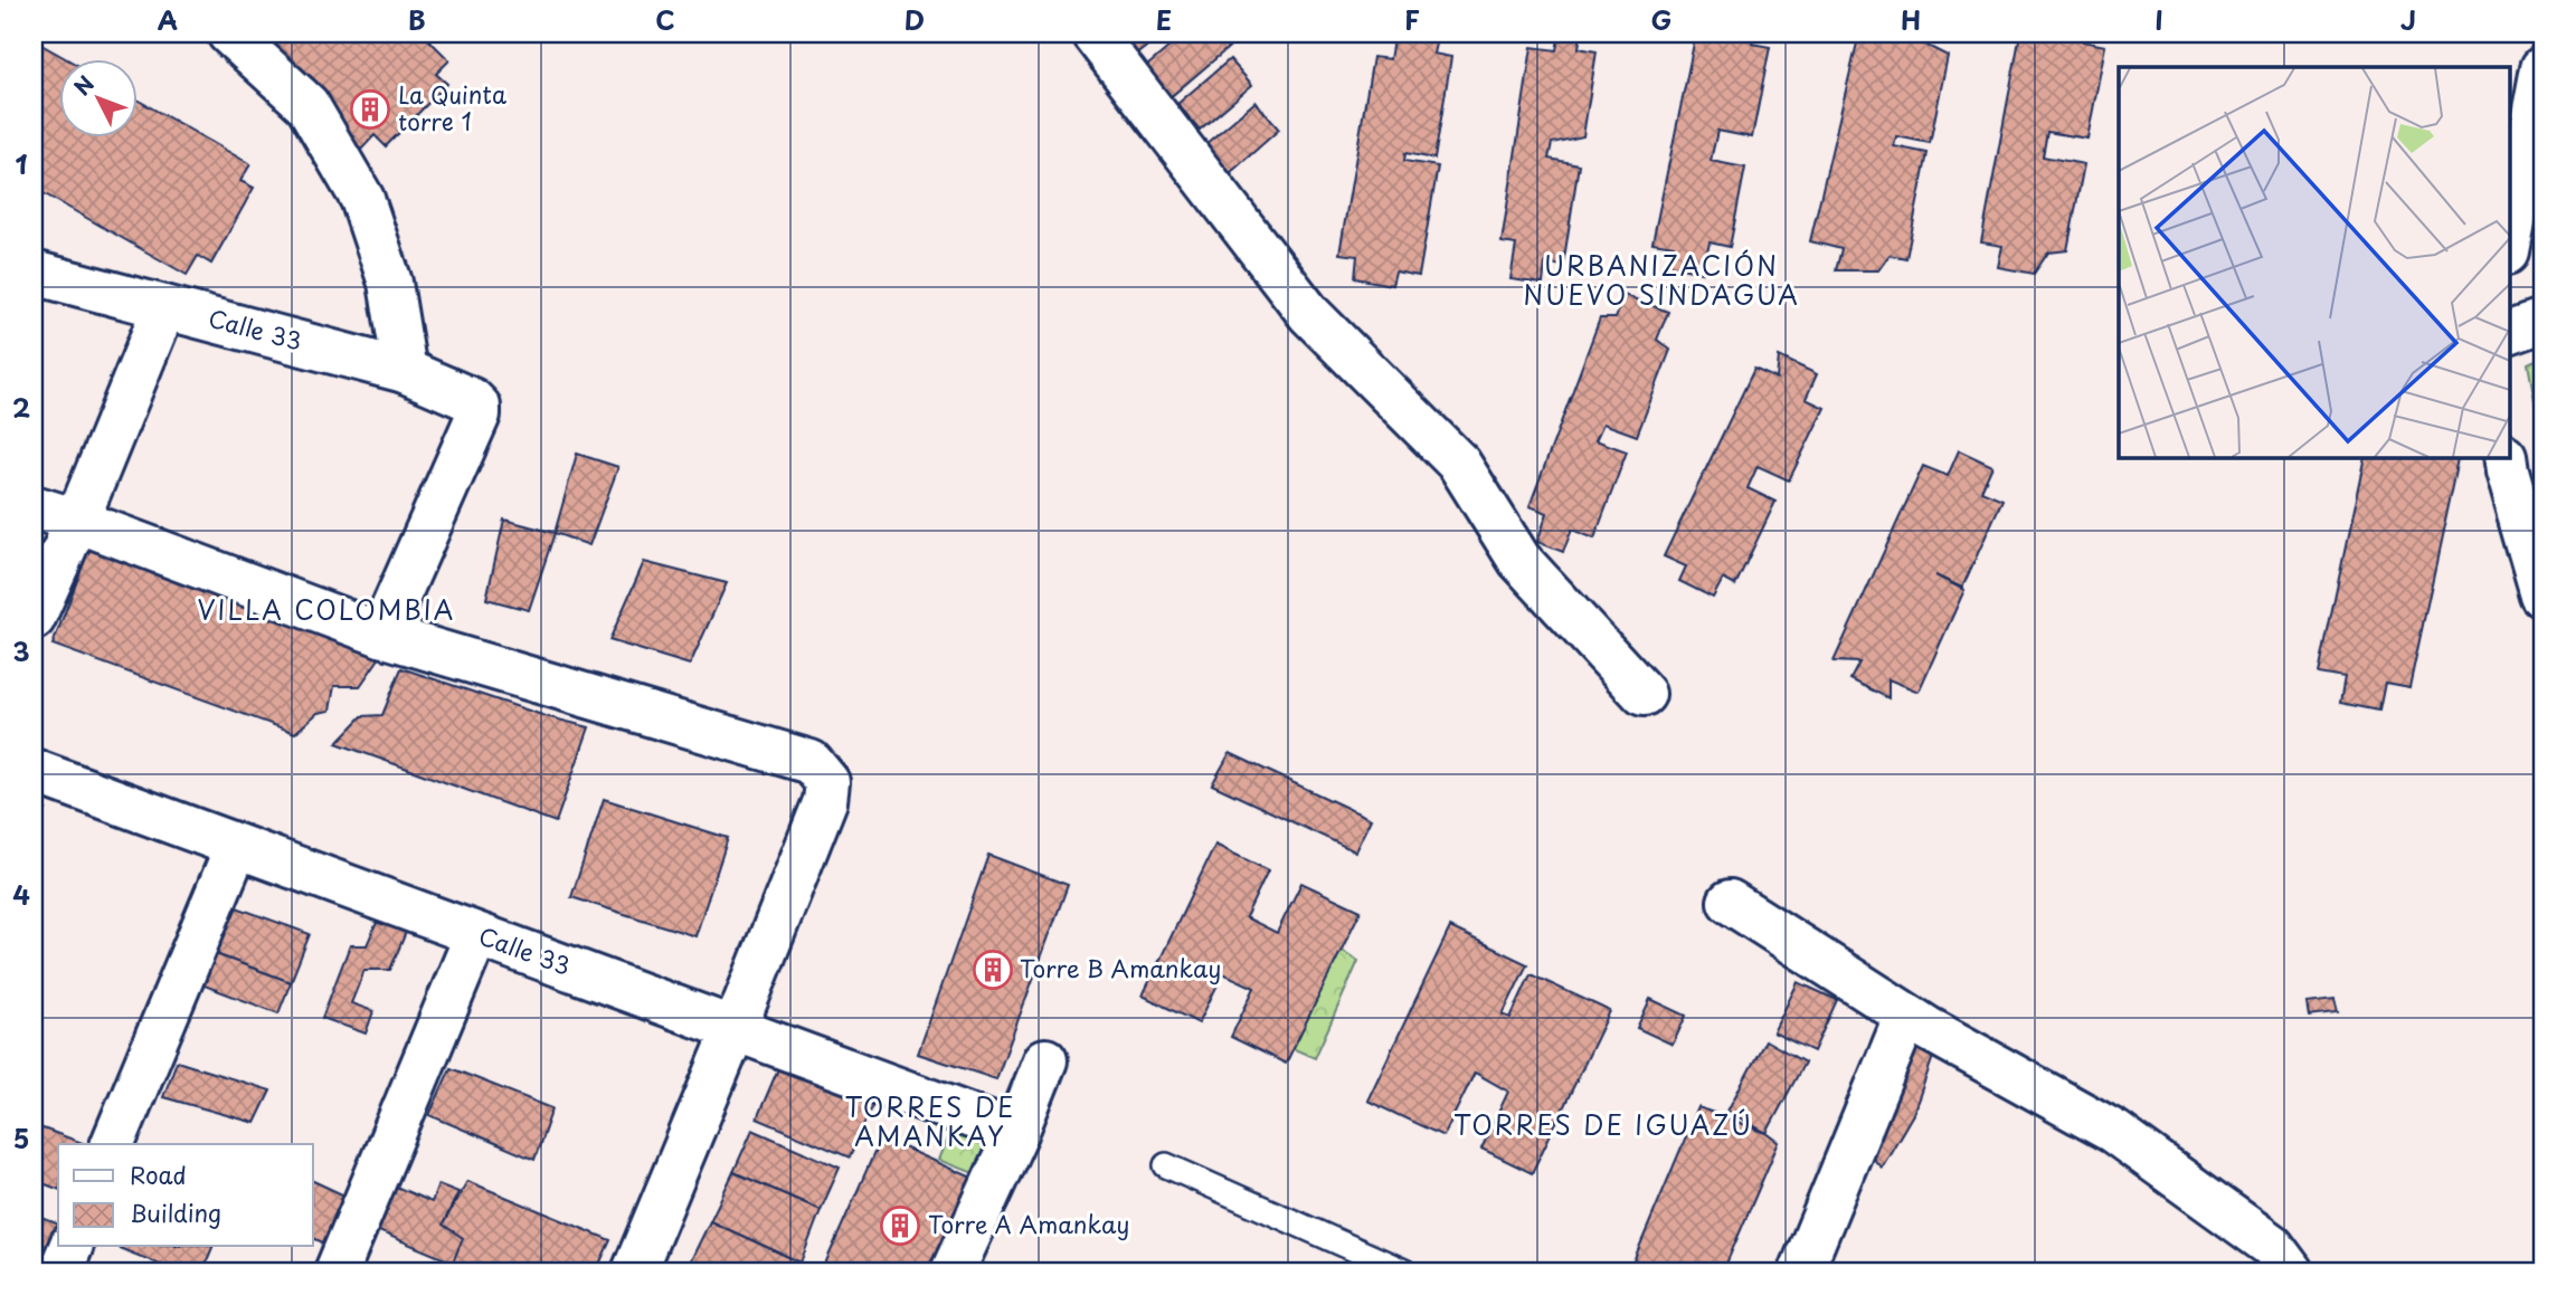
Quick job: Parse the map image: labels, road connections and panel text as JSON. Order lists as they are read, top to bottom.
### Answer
{
  "streets": {
    "street": ["Calle 33"]
  },
  "districts": [
    "URBANIZACIÓN NUEVO SINDAGUA",
    "VILLA COLOMBIA",
    "TORRES DE AMANKAY",
    "TORRES DE IGUAZÚ"
  ],
  "places": {
    "building": ["La Quinta torre 1", "Torre B Amankay", "Torre A Amankay"]
  },
  "legend": ["Road", "Building"],
  "north": "top left",
  "grid": {
    "columns": [
      "A",
      "B",
      "C",
      "D",
      "E",
      "F",
      "G",
      "H",
      "I",
      "J"
    ],
    "rows": [
      "1",
      "2",
      "3",
      "4",
      "5"
    ]
  }
}
